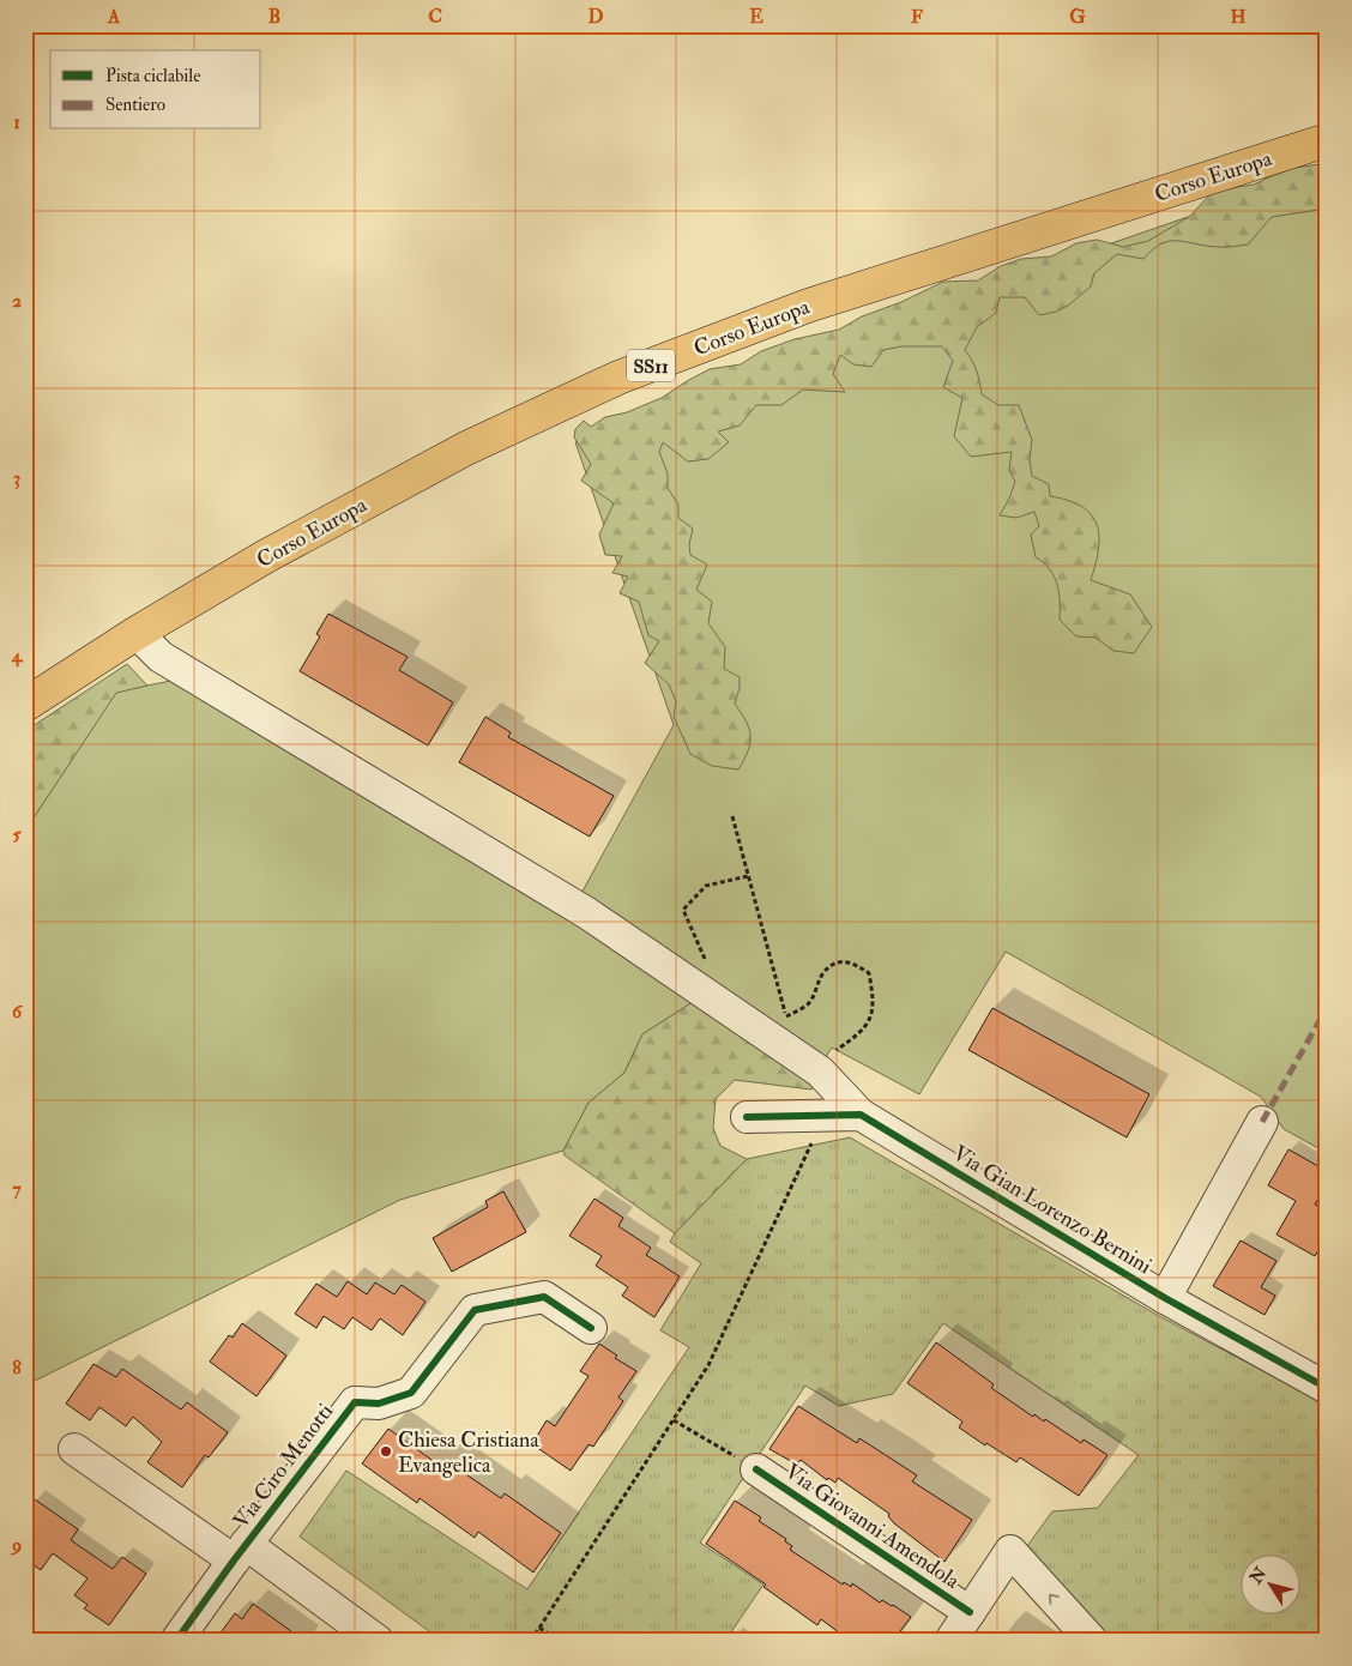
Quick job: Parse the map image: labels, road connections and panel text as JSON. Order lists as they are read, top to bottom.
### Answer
{
  "streets": {
    "main road": ["Corso Europa", "SS11"],
    "street": ["Via Gian Lorenzo Bernini", "Via Ciro Menotti", "Via Giovanni Amendola"]
  },
  "crossings": [
    ["Corso Europa", "Via Gian Lorenzo Bernini"]
  ],
  "places": ["Chiesa Cristiana Evangelica"],
  "legend": ["Pista ciclabile", "Sentiero"],
  "north": "top left",
  "grid": {
    "columns": [
      "A",
      "B",
      "C",
      "D",
      "E",
      "F",
      "G",
      "H"
    ],
    "rows": [
      "1",
      "2",
      "3",
      "4",
      "5",
      "6",
      "7",
      "8",
      "9"
    ]
  }
}
